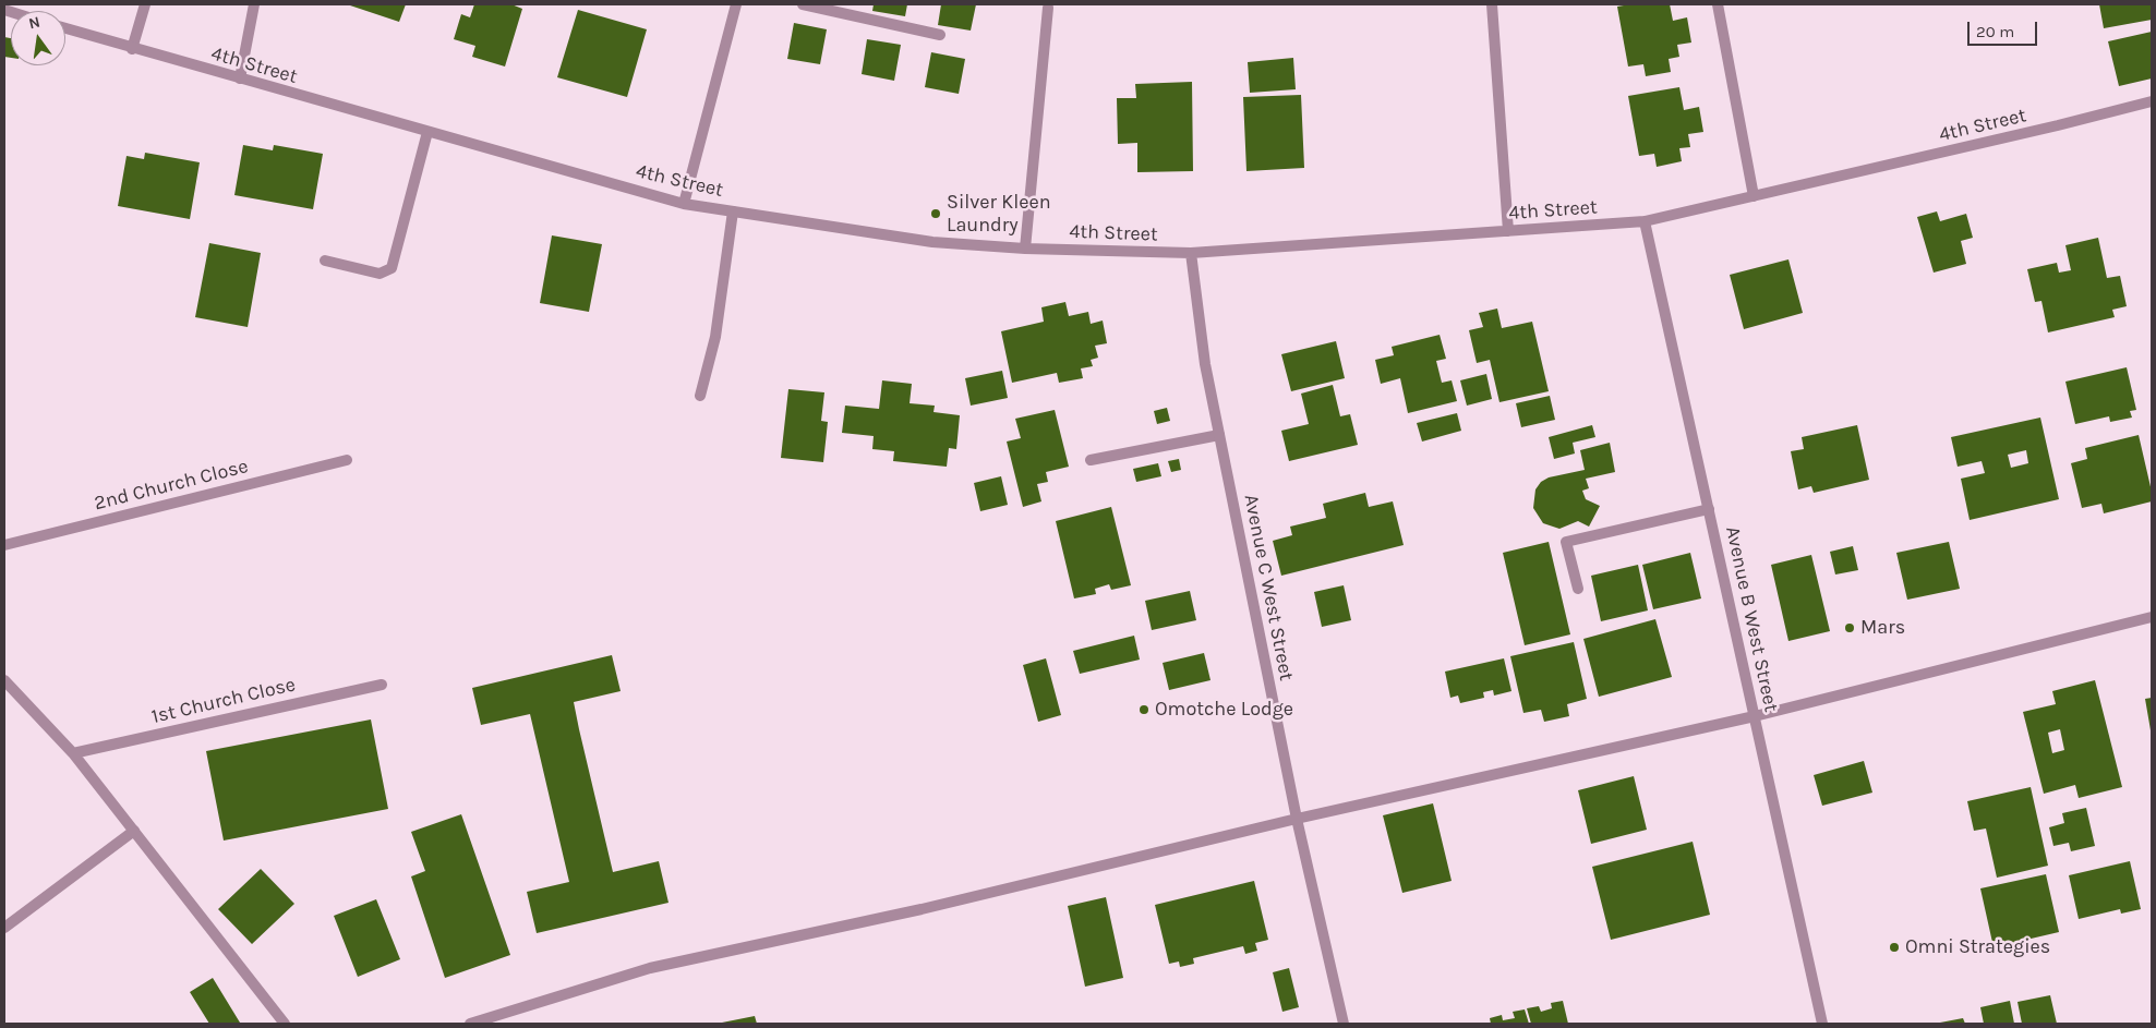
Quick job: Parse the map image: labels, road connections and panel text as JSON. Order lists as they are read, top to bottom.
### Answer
{
  "streets": {
    "street": [
      "4th Street",
      "2nd Church Close",
      "Avenue C West Street",
      "Avenue B West Street",
      "1st Church Close"
    ]
  },
  "crossings": [
    ["4th Street", "Avenue C West Street"],
    ["4th Street", "Avenue B West Street"]
  ],
  "places": [
    "Silver Kleen Laundry",
    "Mars",
    "Omotche Lodge",
    "Omni Strategies"
  ],
  "scale_bar": "20 m",
  "north": "top"
}
